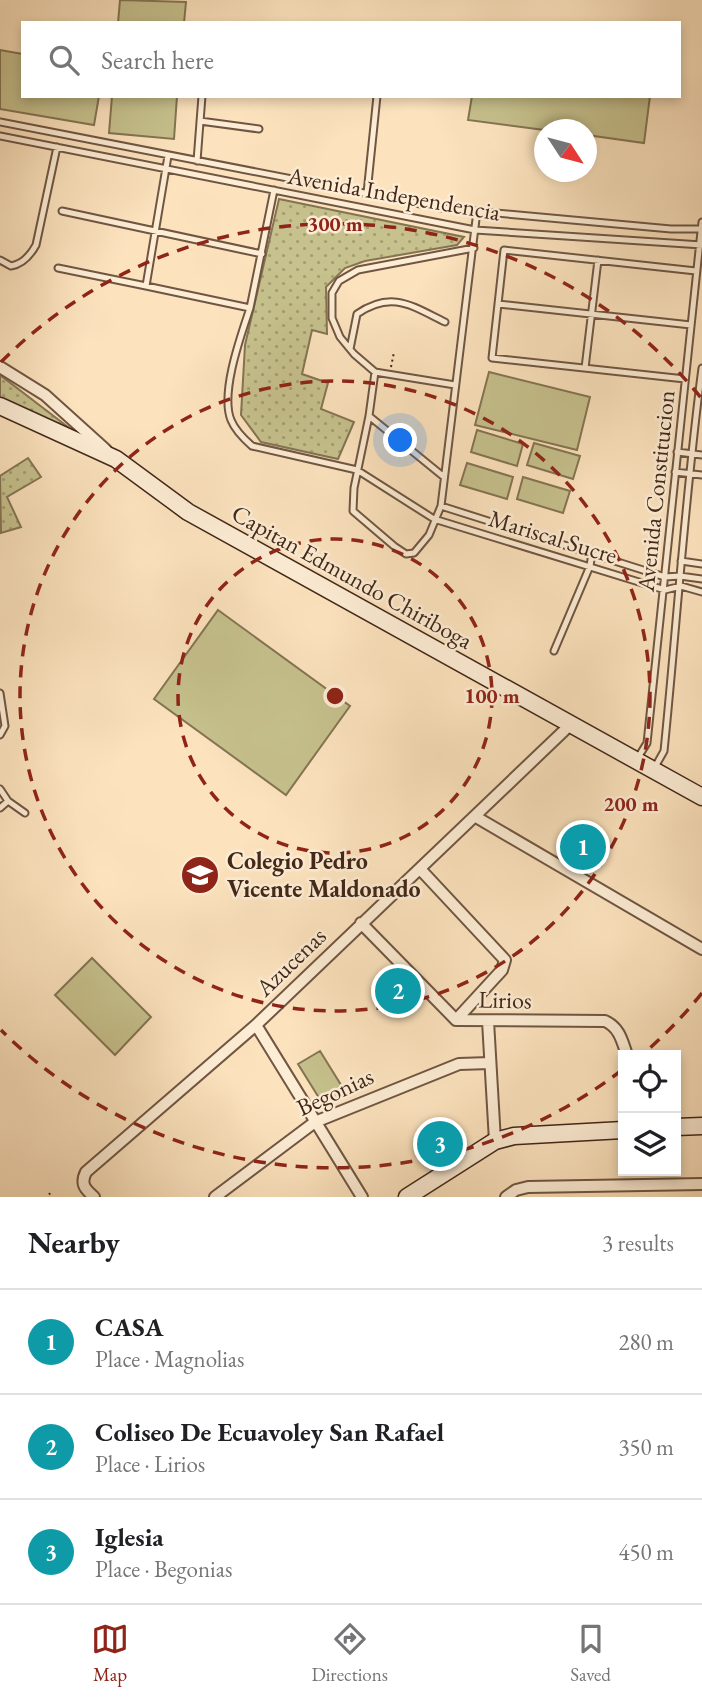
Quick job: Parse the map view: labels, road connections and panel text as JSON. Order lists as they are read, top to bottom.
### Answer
{
  "streets": {
    "street": [
      "Capitan Edmundo Chiriboga",
      "Azucenas",
      "Lirios",
      "Begonias"
    ],
    "lane": ["Avenida Independencia", "Avenida Constitucion", "Mariscal Sucre"]
  },
  "crossings": [
    ["Avenida Independencia", "Avenida Constitucion"],
    ["Avenida Constitucion", "Mariscal Sucre"],
    ["Avenida Constitucion", "Capitan Edmundo Chiriboga"],
    ["Capitan Edmundo Chiriboga", "Azucenas"],
    ["Azucenas", "Lirios"]
  ],
  "places": {
    "school or university": ["Colegio Pedro Vicente Maldonado"]
  },
  "north": "bottom right",
  "page": {
    "search": "Search here",
    "pins": ["1", "2", "3"],
    "heading": ["Nearby", "3 results"],
    "list": [
      {
        "mark": "1",
        "name": "CASA",
        "note": "Place · Magnolias",
        "value": "280 m"
      },
      {
        "mark": "2",
        "name": "Coliseo De Ecuavoley San Rafael",
        "note": "Place · Lirios",
        "value": "350 m"
      },
      {
        "mark": "3",
        "name": "Iglesia",
        "note": "Place · Begonias",
        "value": "450 m"
      }
    ],
    "nav": ["Map", "Directions", "Saved"]
  },
  "rings": ["300 m", "100 m", "200 m"]
}
